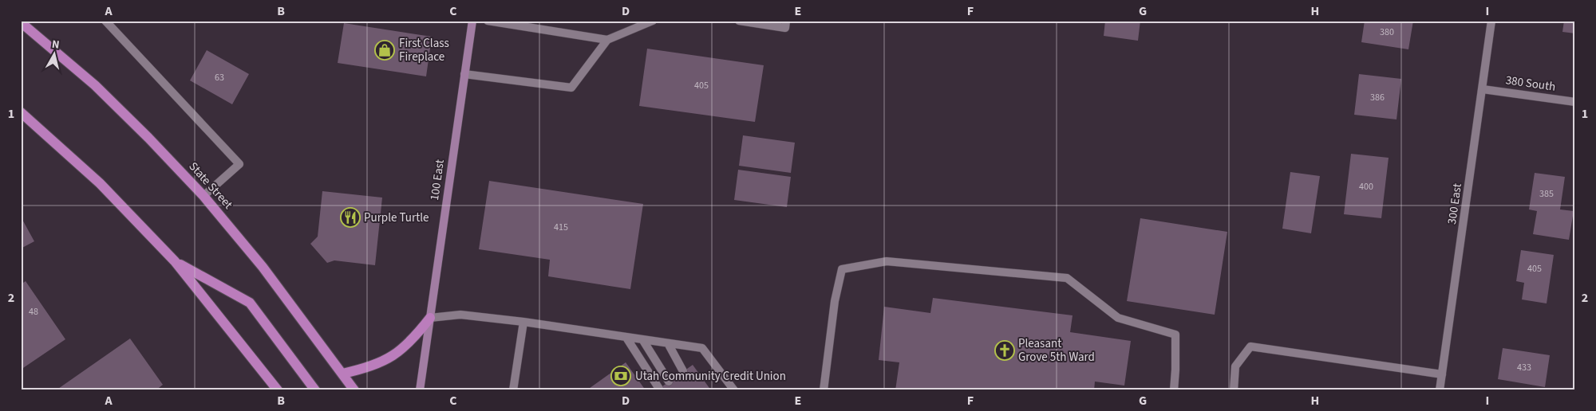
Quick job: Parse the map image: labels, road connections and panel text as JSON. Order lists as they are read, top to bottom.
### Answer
{
  "streets": {
    "main road": ["100 East", "State Street"],
    "street": ["380 South", "300 East"]
  },
  "crossings": [
    ["380 South", "300 East"]
  ],
  "places": {
    "shop": ["First Class Fireplace"],
    "restaurant": ["Purple Turtle"],
    "church": ["Pleasant Grove 5th Ward"],
    "bank": ["Utah Community Credit Union"]
  },
  "house_numbers": [
    "380",
    "63",
    "405",
    "386",
    "400",
    "385",
    "415",
    "405",
    "48",
    "433"
  ],
  "north": "top",
  "grid": {
    "columns": [
      "A",
      "B",
      "C",
      "D",
      "E",
      "F",
      "G",
      "H",
      "I"
    ],
    "rows": ["1", "2"]
  }
}
